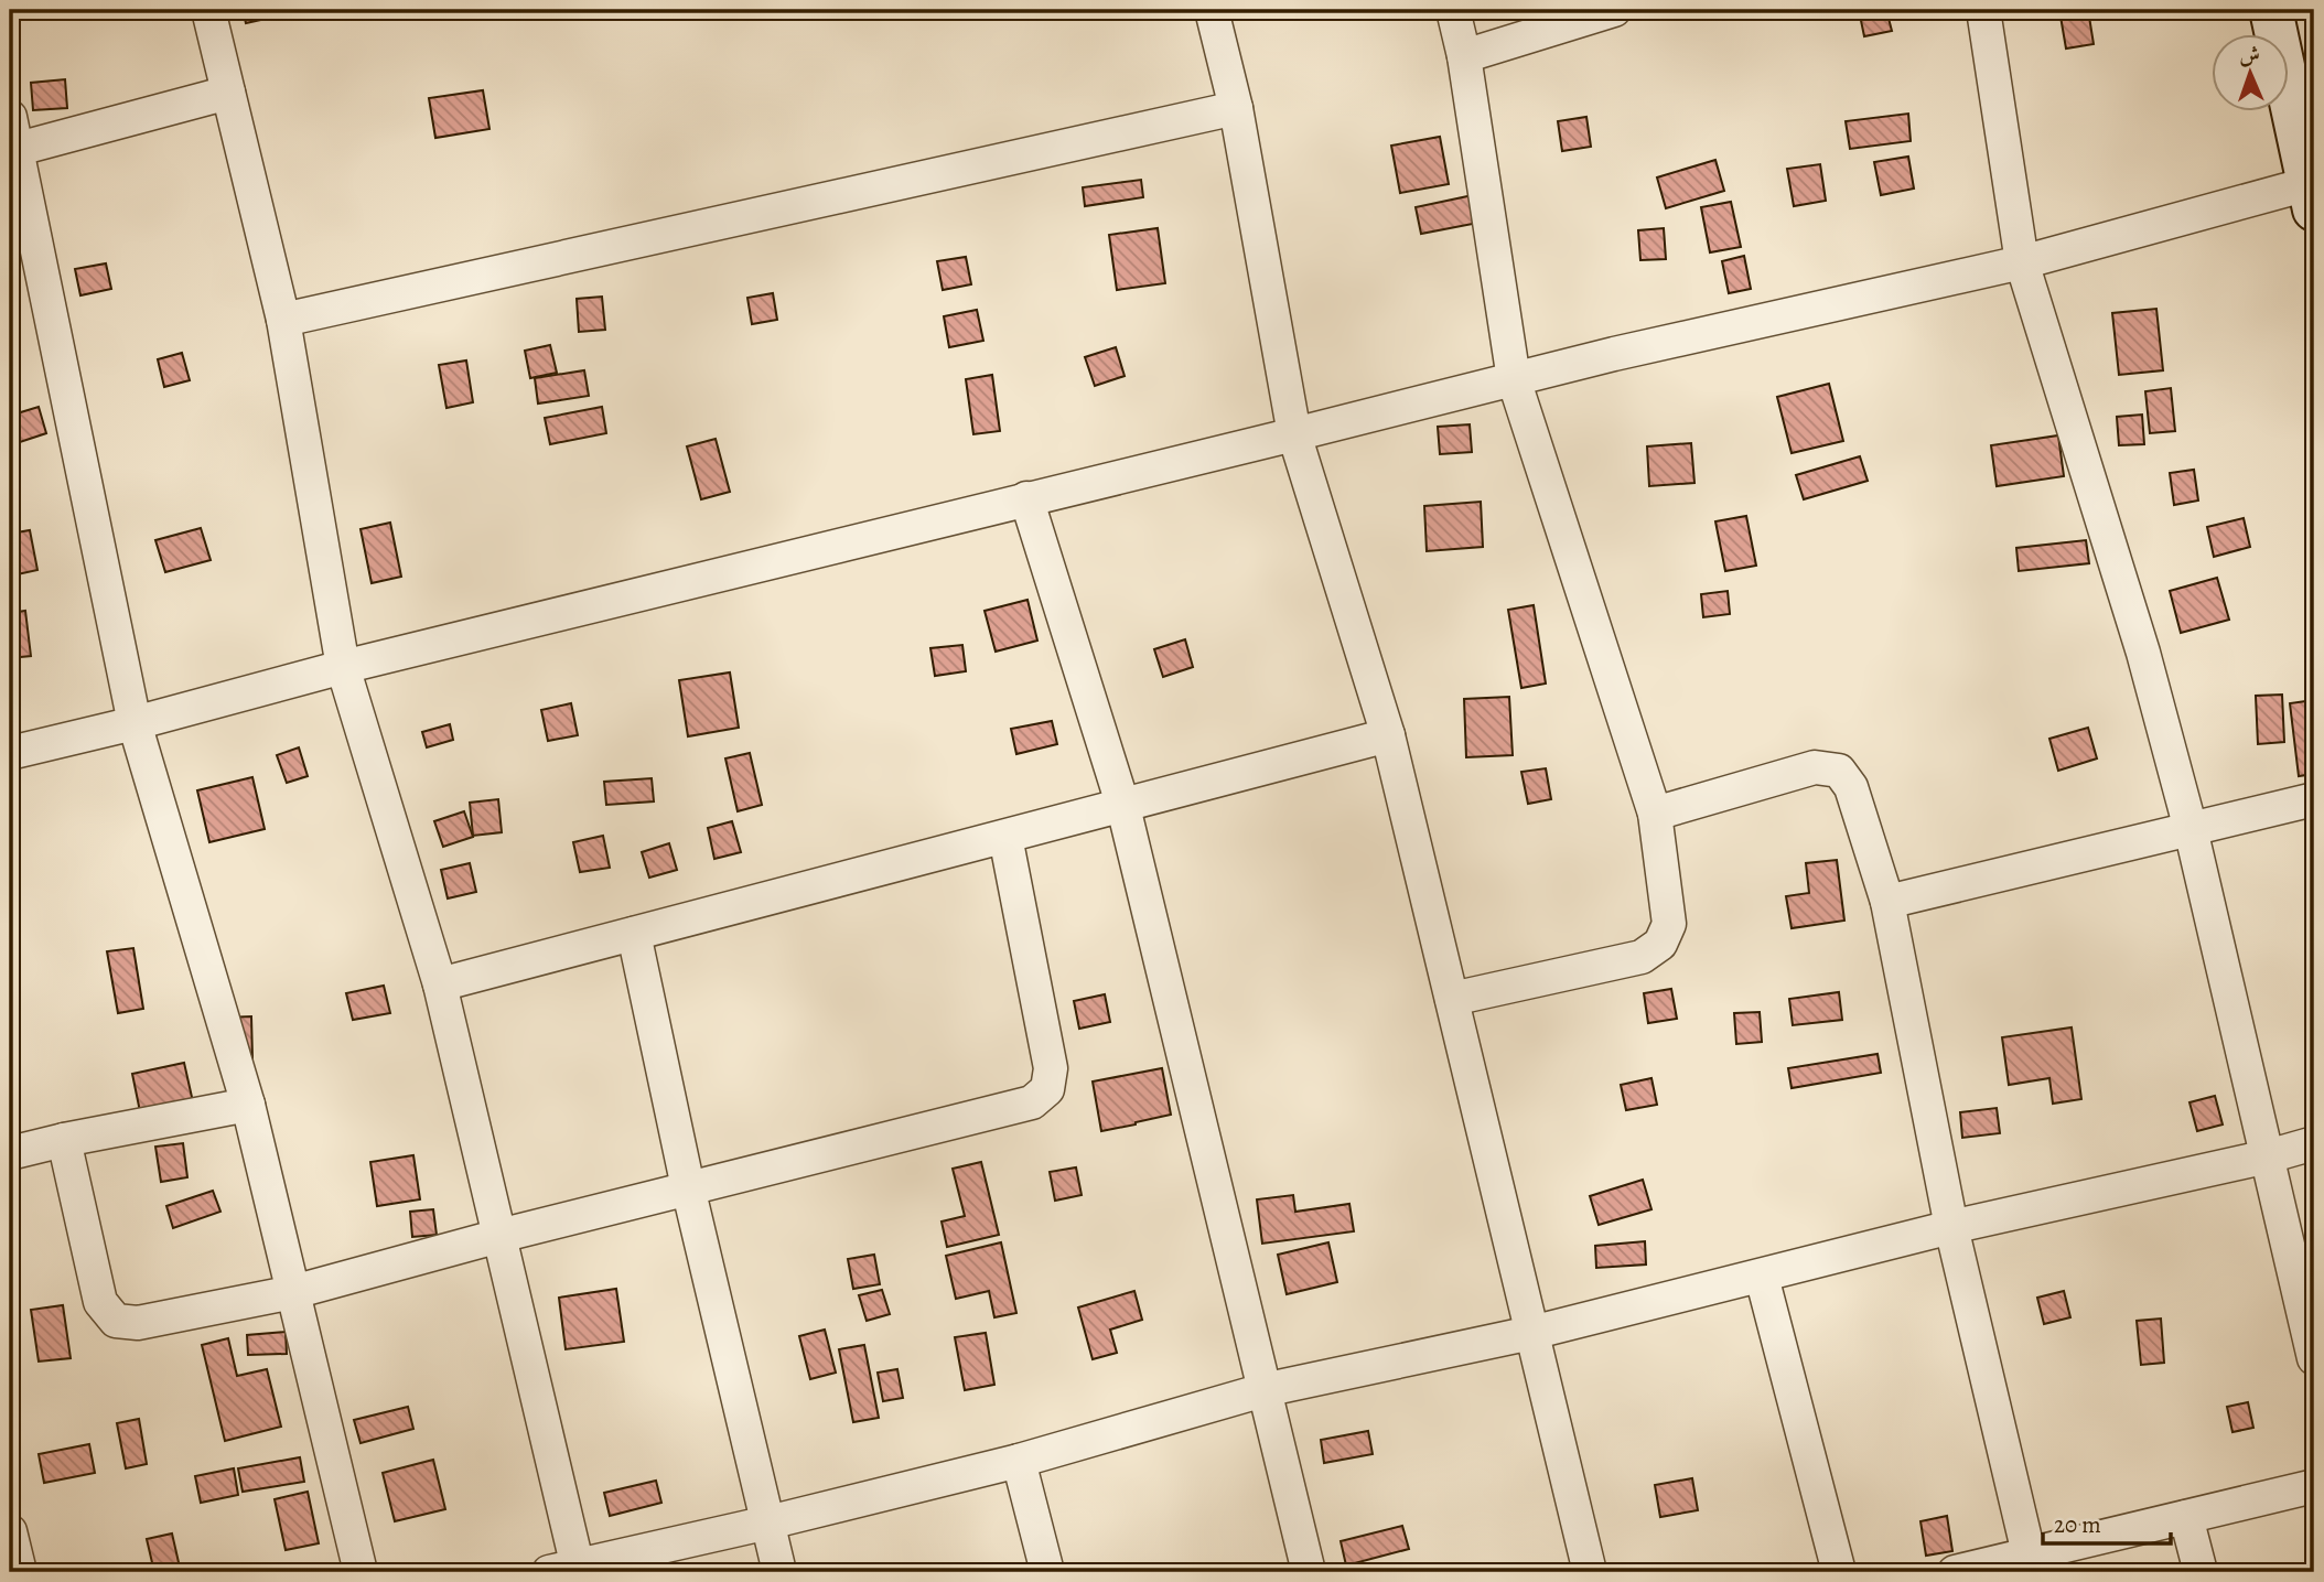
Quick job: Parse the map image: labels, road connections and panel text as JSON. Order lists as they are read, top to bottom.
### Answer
{
  "scale_bar": "20 m",
  "north": "top"
}
